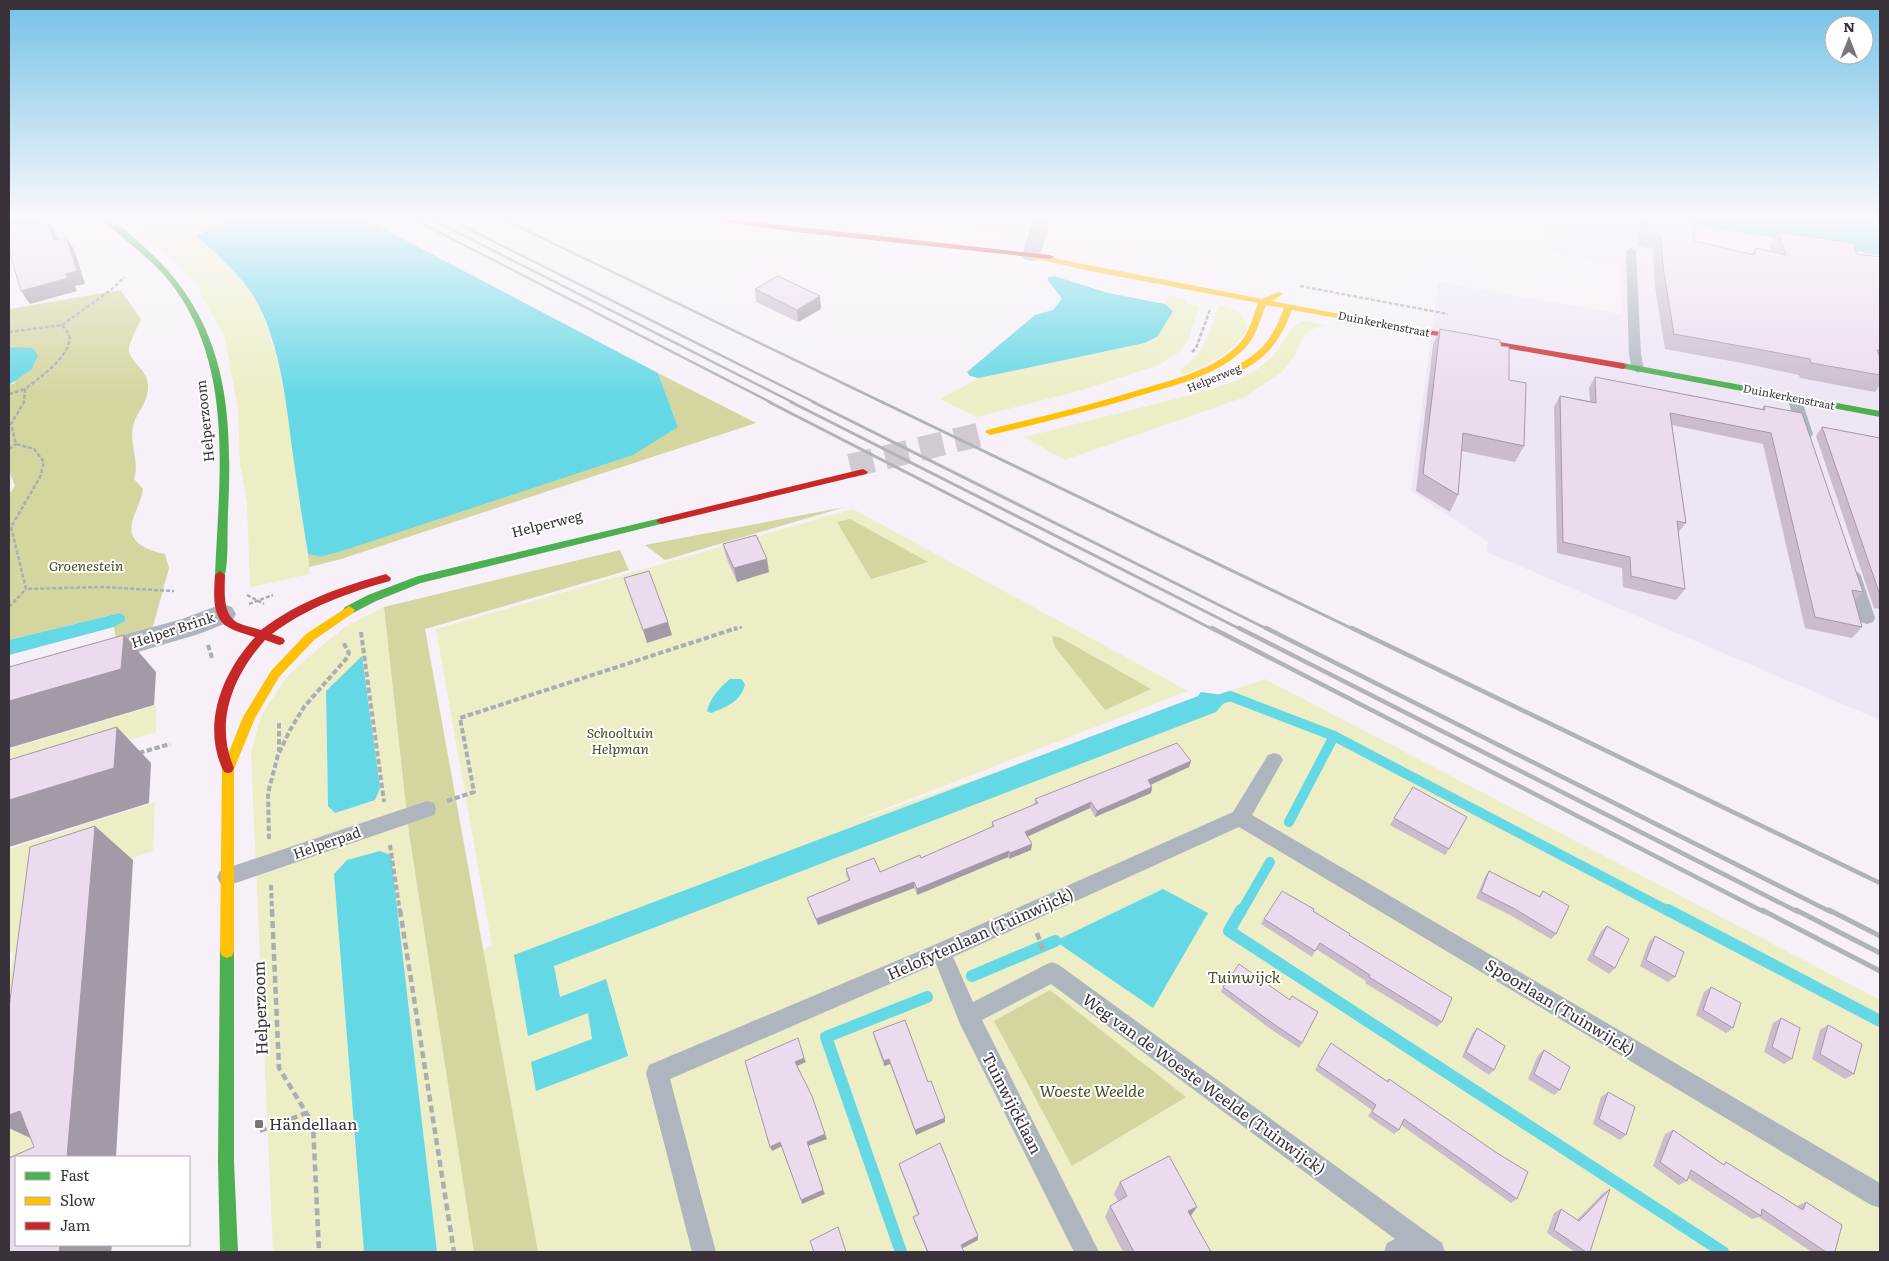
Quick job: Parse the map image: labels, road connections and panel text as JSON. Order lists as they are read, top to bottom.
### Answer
{
  "streets": {
    "street": [
      "Duinkerkenstraat",
      "Helperweg",
      "Helperzoom",
      "Helper Brink"
    ],
    "lane": [
      "Helperpad",
      "Helofytenlaan (Tuinwijck)",
      "Spoorlaan (Tuinwijck)",
      "Weg van de Woeste Weelde (Tuinwijck)",
      "Tuinwijcklaan"
    ]
  },
  "crossings": [
    ["Duinkerkenstraat", "Helperweg"],
    ["Helperzoom", "Helper Brink"],
    ["Helperzoom", "Helperpad"],
    ["Helofytenlaan (Tuinwijck)", "Spoorlaan (Tuinwijck)"],
    ["Helofytenlaan (Tuinwijck)", "Tuinwijcklaan"],
    ["Weg van de Woeste Weelde (Tuinwijck)", "Tuinwijcklaan"]
  ],
  "parks": [
    "Groenestein",
    "Schooltuin Helpman",
    "Tuinwijck",
    "Woeste Weelde"
  ],
  "places": {
    "transit": ["Händellaan"]
  },
  "legend": ["Fast", "Slow", "Jam"],
  "north": "top"
}
